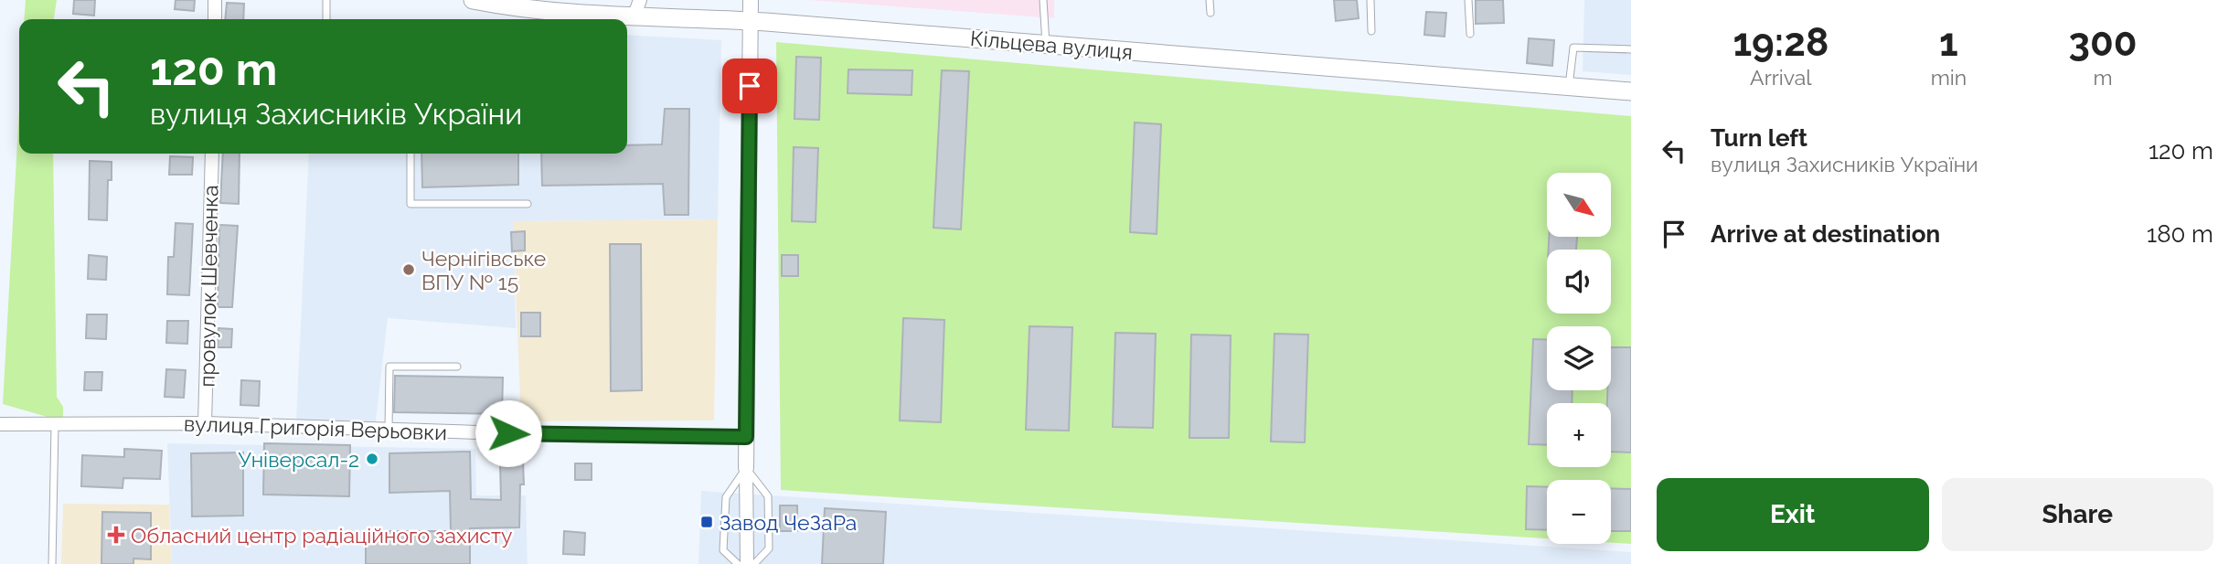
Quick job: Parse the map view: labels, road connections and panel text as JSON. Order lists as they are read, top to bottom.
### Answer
{
  "streets": {
    "main road": ["Кільцева вулиця"],
    "street": ["провулок Шевченка", "вулиця Григорія Верьовки"]
  },
  "crossings": [
    ["провулок Шевченка", "вулиця Григорія Верьовки"]
  ],
  "places": {
    "other": ["Чернігівське ВПУ № 15", "Універсал-2"],
    "transit": ["Завод ЧеЗаРа"],
    "health": ["Обласний центр радіаційного захисту"]
  },
  "north": "bottom right",
  "page": {
    "eta": [
      "19:28",
      "Arrival",
      "1",
      "min",
      "300",
      "m"
    ],
    "turn": ["120 m", "вулиця Захисників України"],
    "list": [
      {
        "name": "Turn left",
        "note": "вулиця Захисників України",
        "value": "120 m"
      },
      {
        "name": "Arrive at destination",
        "value": "180 m"
      }
    ],
    "map_buttons": ["+", "−"],
    "buttons": ["Exit", "Share"]
  }
}
